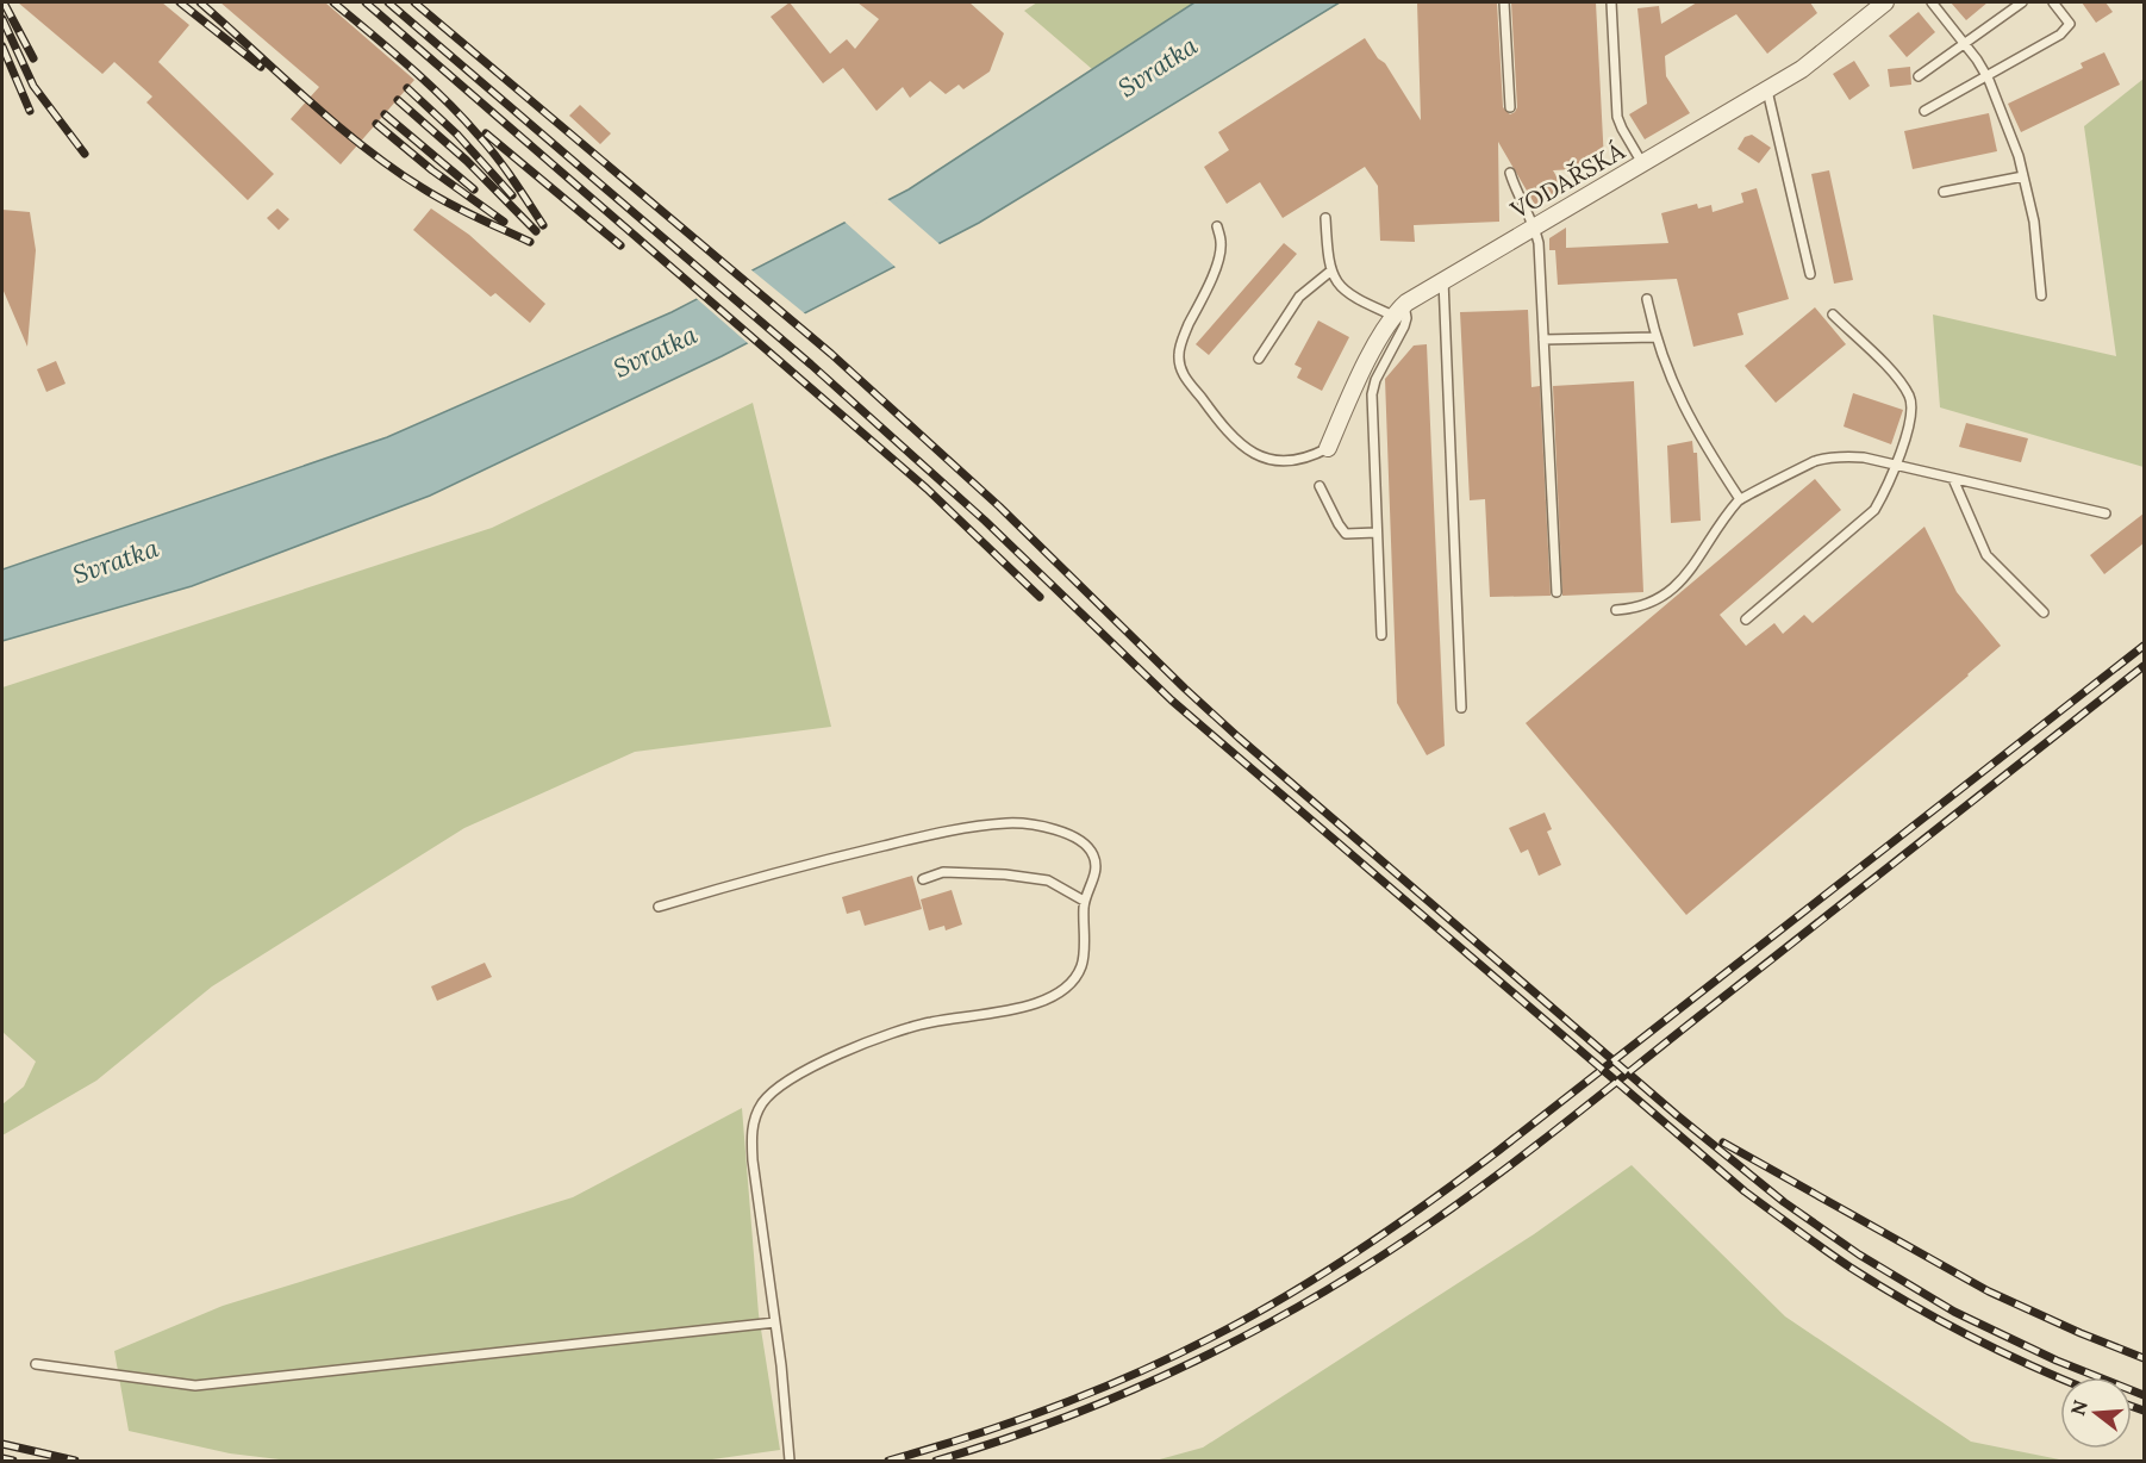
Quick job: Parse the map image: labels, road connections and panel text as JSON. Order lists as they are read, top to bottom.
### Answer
{
  "streets": {
    "street": ["VODAŘSKÁ"]
  },
  "water": ["Svratka"],
  "north": "left"
}
